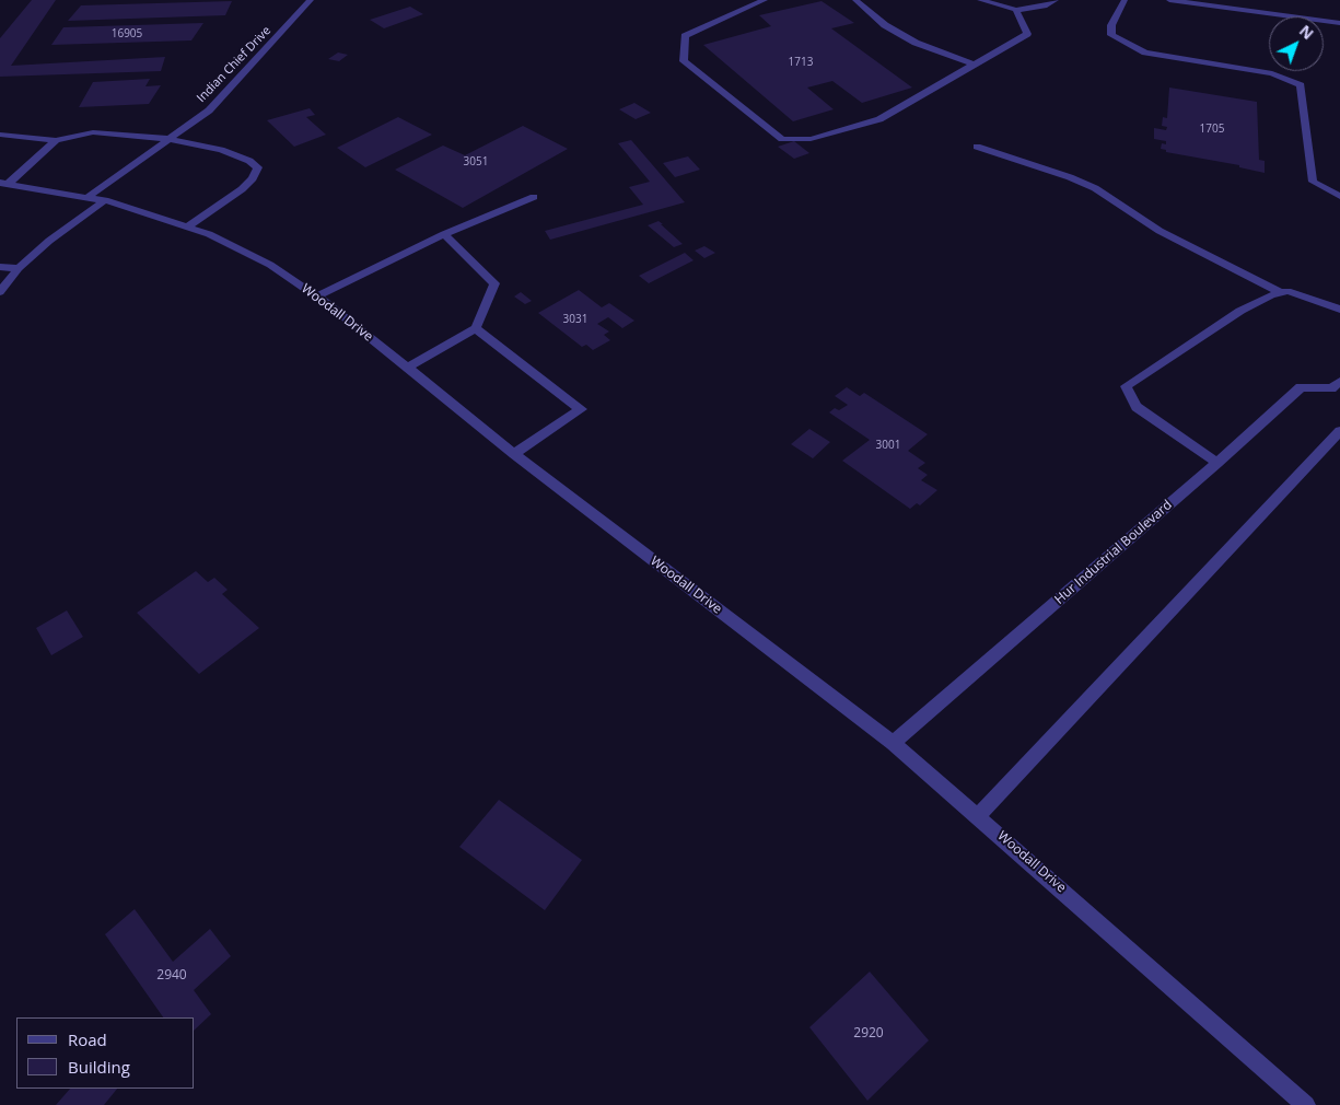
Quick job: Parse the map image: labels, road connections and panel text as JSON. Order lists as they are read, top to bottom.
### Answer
{
  "streets": {
    "street": ["Indian Chief Drive", "Woodall Drive", "Hur Industrial Boulevard"]
  },
  "crossings": [
    ["Indian Chief Drive", "Woodall Drive"],
    ["Woodall Drive", "Hur Industrial Boulevard"]
  ],
  "house_numbers": [
    "16905",
    "1713",
    "1705",
    "3051",
    "3031",
    "3001",
    "2940",
    "2920"
  ],
  "legend": ["Road", "Building"],
  "north": "top right"
}
